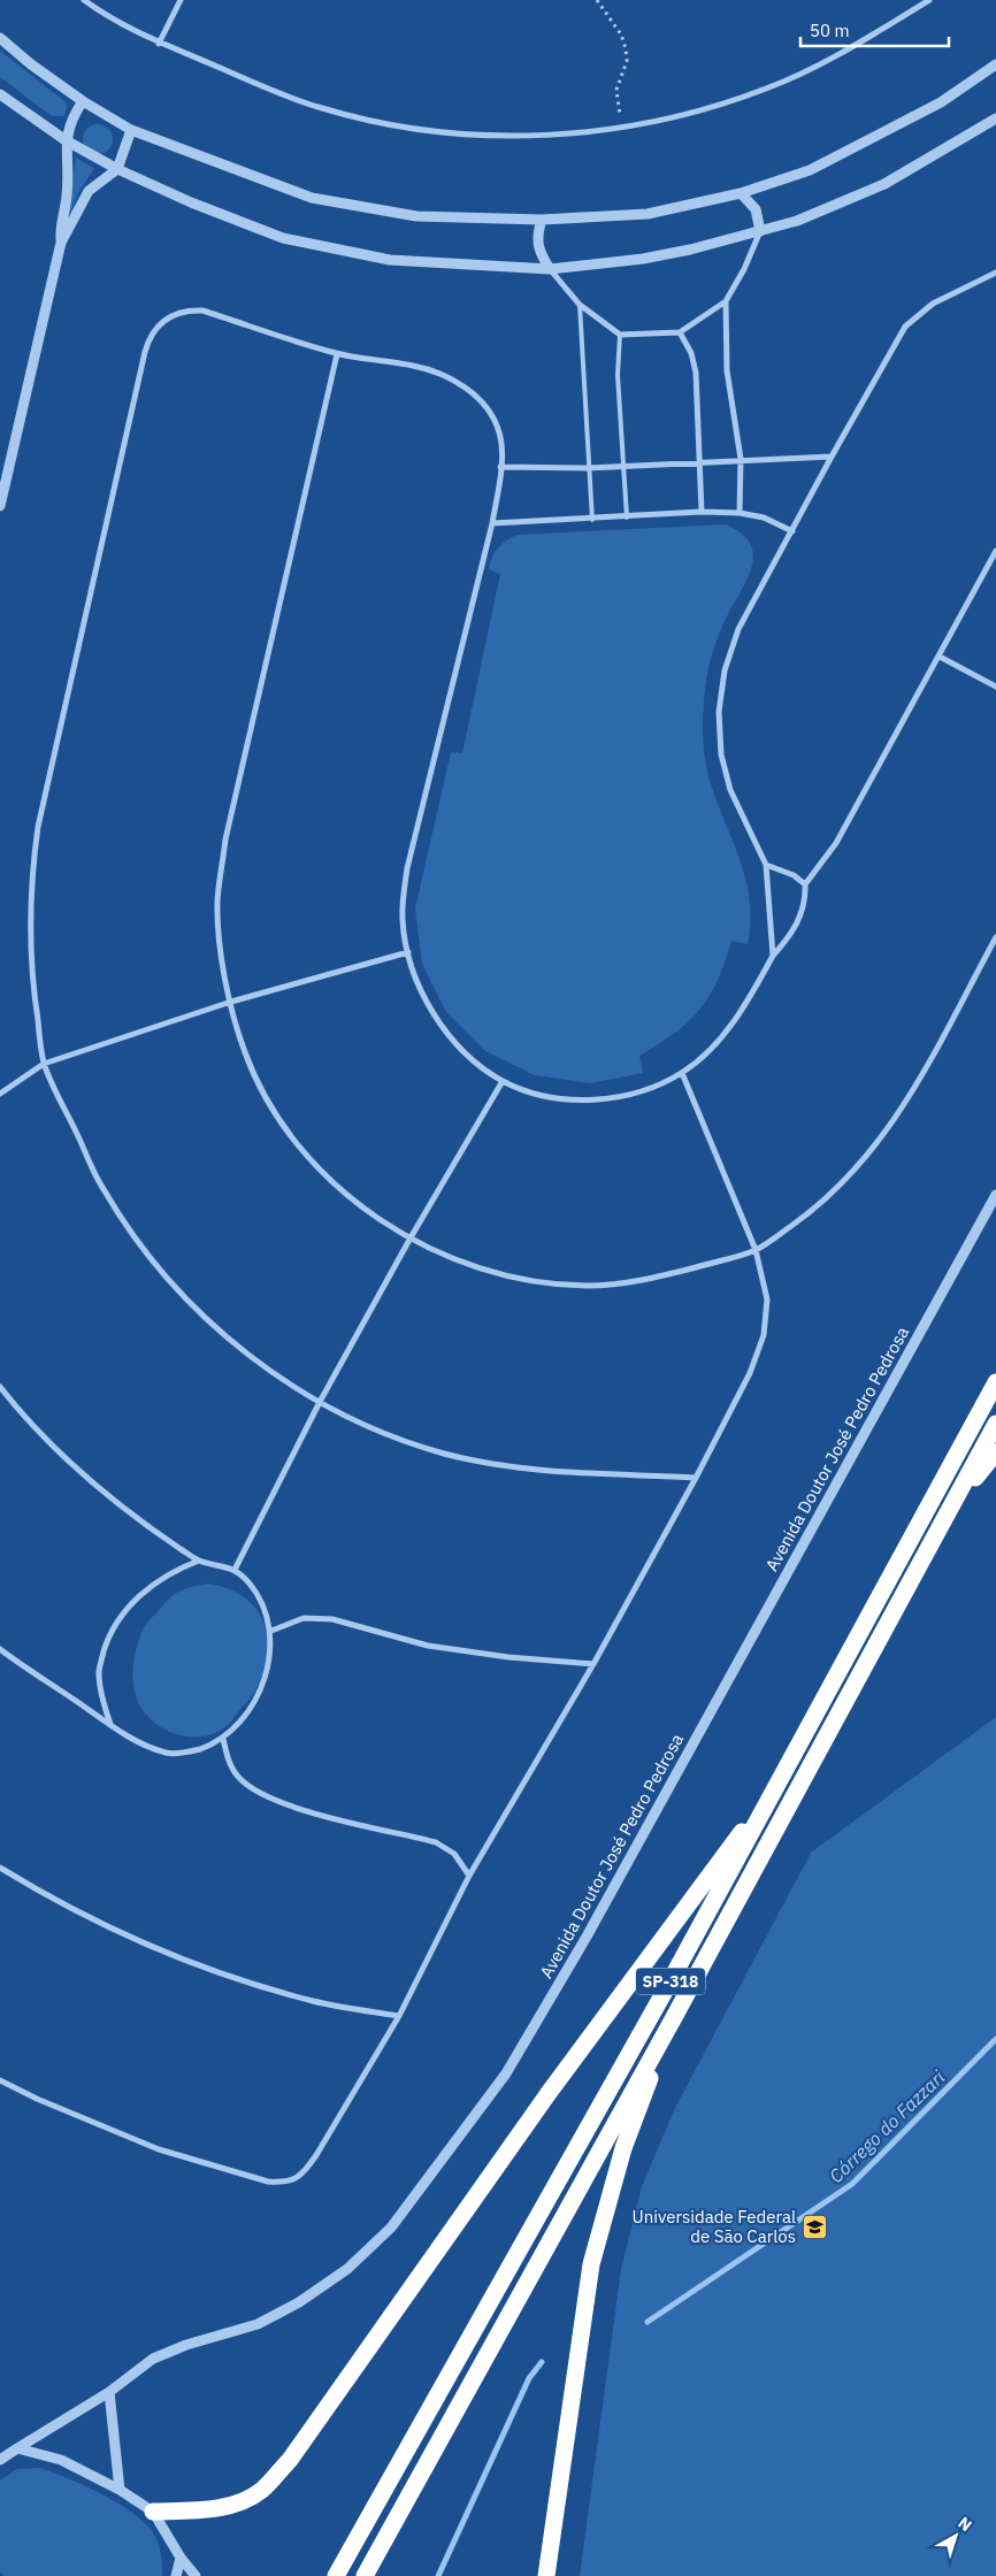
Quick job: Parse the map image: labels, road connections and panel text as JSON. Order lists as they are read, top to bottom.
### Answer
{
  "streets": {
    "highway": ["SP-318"],
    "street": ["Avenida Doutor José Pedro Pedrosa"]
  },
  "water": ["Córrego do Fazzari"],
  "places": {
    "school or university": ["Universidade Federal de São Carlos"]
  },
  "scale_bar": "50 m",
  "north": "top right"
}
